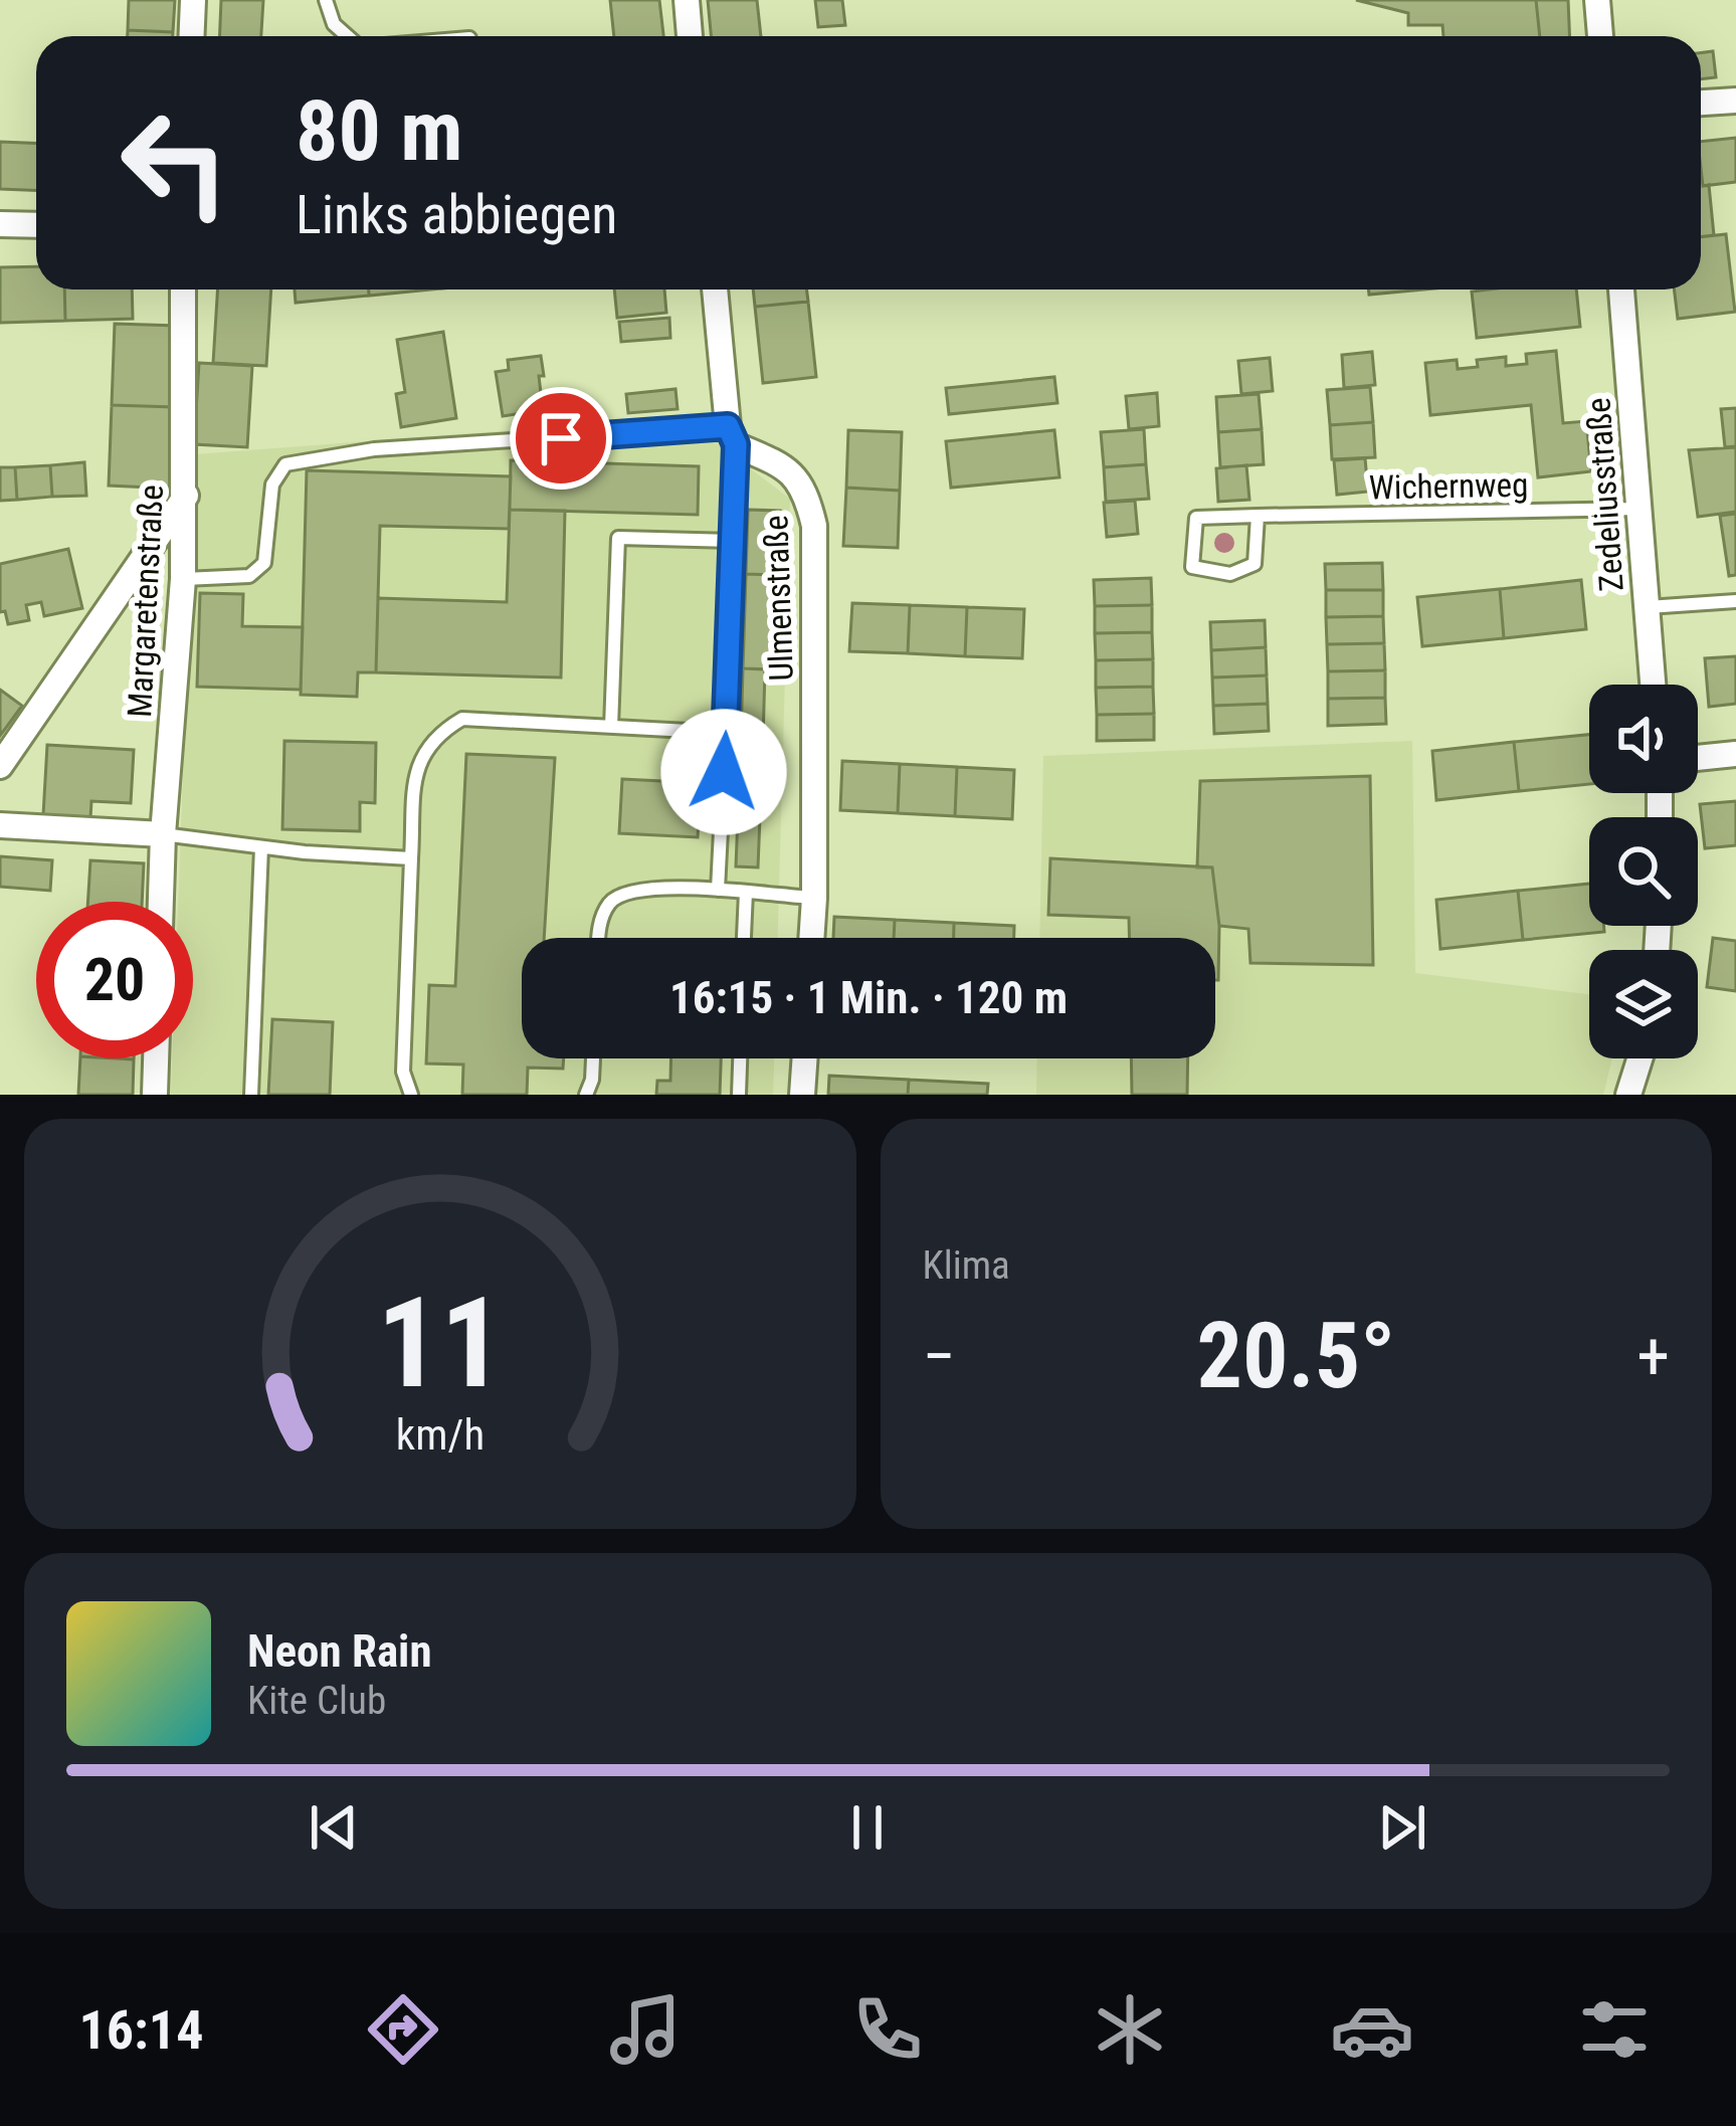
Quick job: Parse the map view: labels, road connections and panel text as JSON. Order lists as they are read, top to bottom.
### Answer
{
  "streets": {
    "street": ["Zedeliusstraße", "Ulmenstraße", "Margaretenstraße"],
    "lane": ["Wichernweg"]
  },
  "crossings": [
    ["Wichernweg", "Zedeliusstraße"]
  ],
  "page": {
    "turn": ["80 m", "Links abbiegen"],
    "limit": "20",
    "trip": "16:15 · 1 Min. · 120 m",
    "tile": "Klima",
    "heat": ["−", "20.5°", "+"],
    "song": ["Neon Rain", "Kite Club"],
    "tabs": "16:14",
    "gauge": ["11", "km/h"]
  }
}
